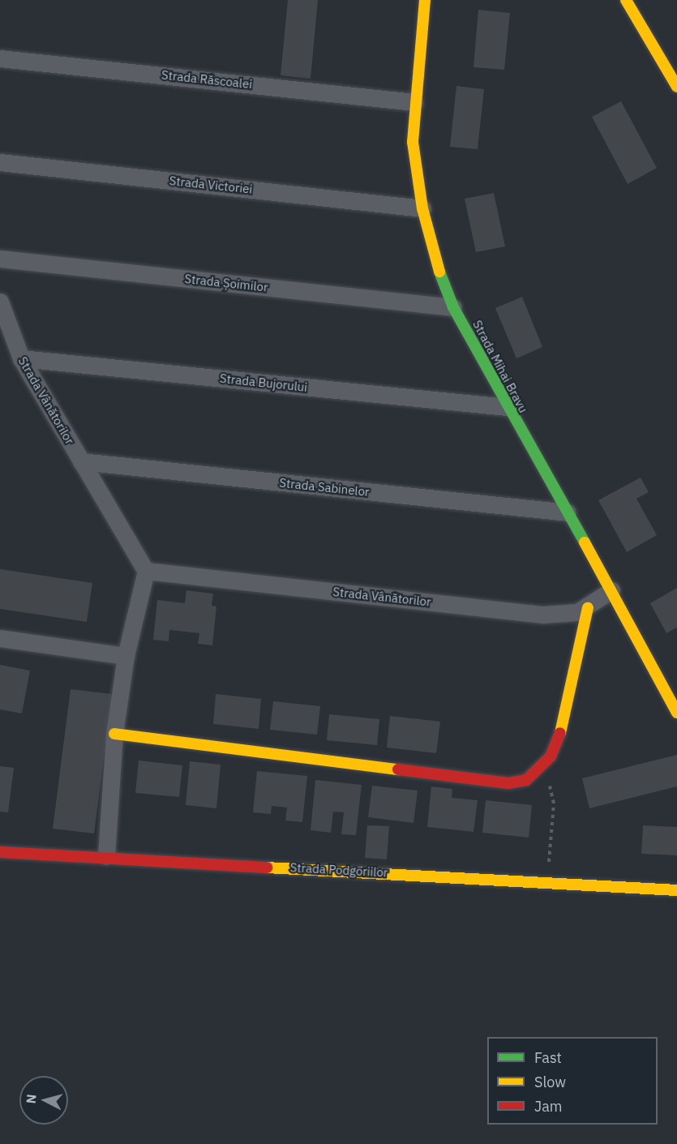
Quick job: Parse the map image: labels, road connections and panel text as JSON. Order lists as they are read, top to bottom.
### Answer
{
  "streets": {
    "street": [
      "Strada Răscoalei",
      "Strada Victoriei",
      "Strada Șoimilor",
      "Strada Mihai Bravu",
      "Strada Bujorului",
      "Strada Vânătorilor",
      "Strada Sabinelor",
      "Strada Podgoriilor"
    ]
  },
  "crossings": [
    ["Strada Răscoalei", "Strada Mihai Bravu"],
    ["Strada Victoriei", "Strada Mihai Bravu"],
    ["Strada Șoimilor", "Strada Mihai Bravu"],
    ["Strada Mihai Bravu", "Strada Bujorului"],
    ["Strada Mihai Bravu", "Strada Vânătorilor"],
    ["Strada Mihai Bravu", "Strada Sabinelor"],
    ["Strada Bujorului", "Strada Vânătorilor"],
    ["Strada Vânătorilor", "Strada Sabinelor"]
  ],
  "legend": ["Fast", "Slow", "Jam"],
  "north": "left"
}
